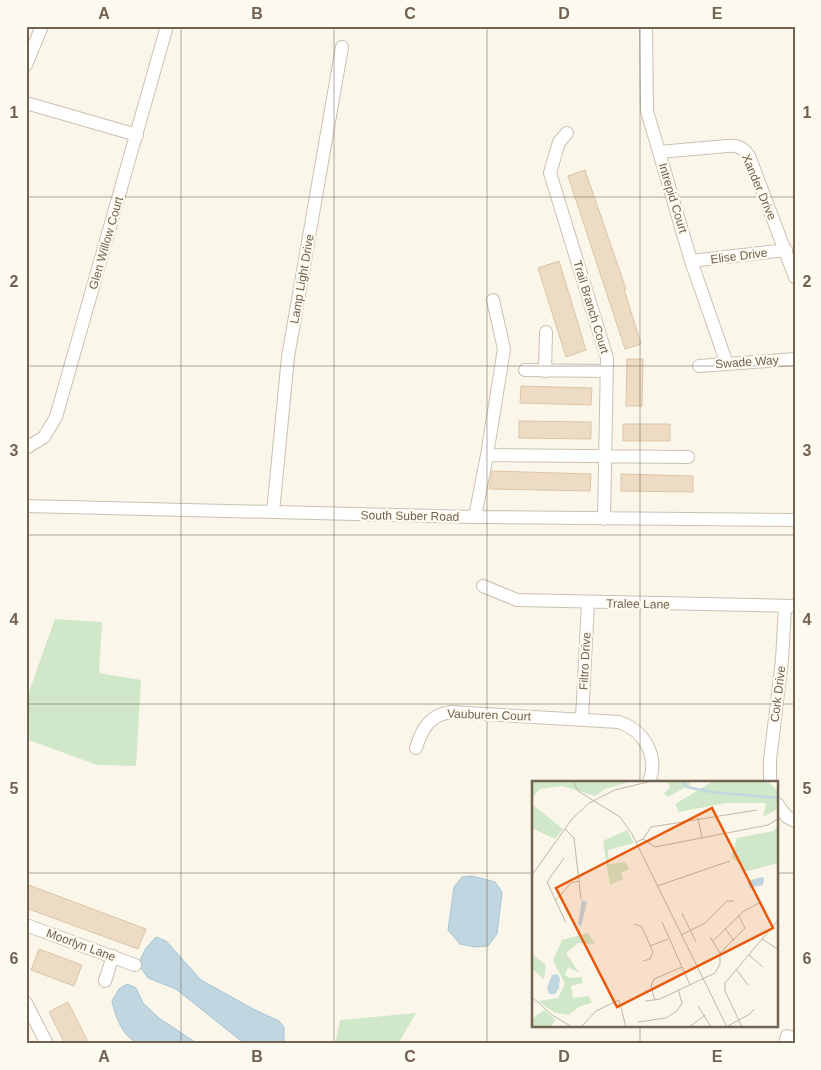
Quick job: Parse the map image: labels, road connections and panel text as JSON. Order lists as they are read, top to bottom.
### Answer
{
  "streets": {
    "street": [
      "Xander Drive",
      "Intrepid Court",
      "Glen Willow Court",
      "Elise Drive",
      "Lamp Light Drive",
      "Trail Branch Court",
      "Swade Way",
      "South Suber Road",
      "Tralee Lane",
      "Filtro Drive",
      "Cork Drive",
      "Vauburen Court",
      "Moorlyn Lane"
    ]
  },
  "crossings": [
    ["Xander Drive", "Intrepid Court"],
    ["Xander Drive", "Elise Drive"],
    ["Intrepid Court", "Elise Drive"],
    ["Intrepid Court", "Swade Way"],
    ["Lamp Light Drive", "South Suber Road"],
    ["Trail Branch Court", "South Suber Road"],
    ["Tralee Lane", "Filtro Drive"],
    ["Tralee Lane", "Cork Drive"],
    ["Filtro Drive", "Vauburen Court"]
  ],
  "grid": {
    "columns": [
      "A",
      "B",
      "C",
      "D",
      "E"
    ],
    "rows": [
      "1",
      "2",
      "3",
      "4",
      "5",
      "6"
    ]
  }
}
